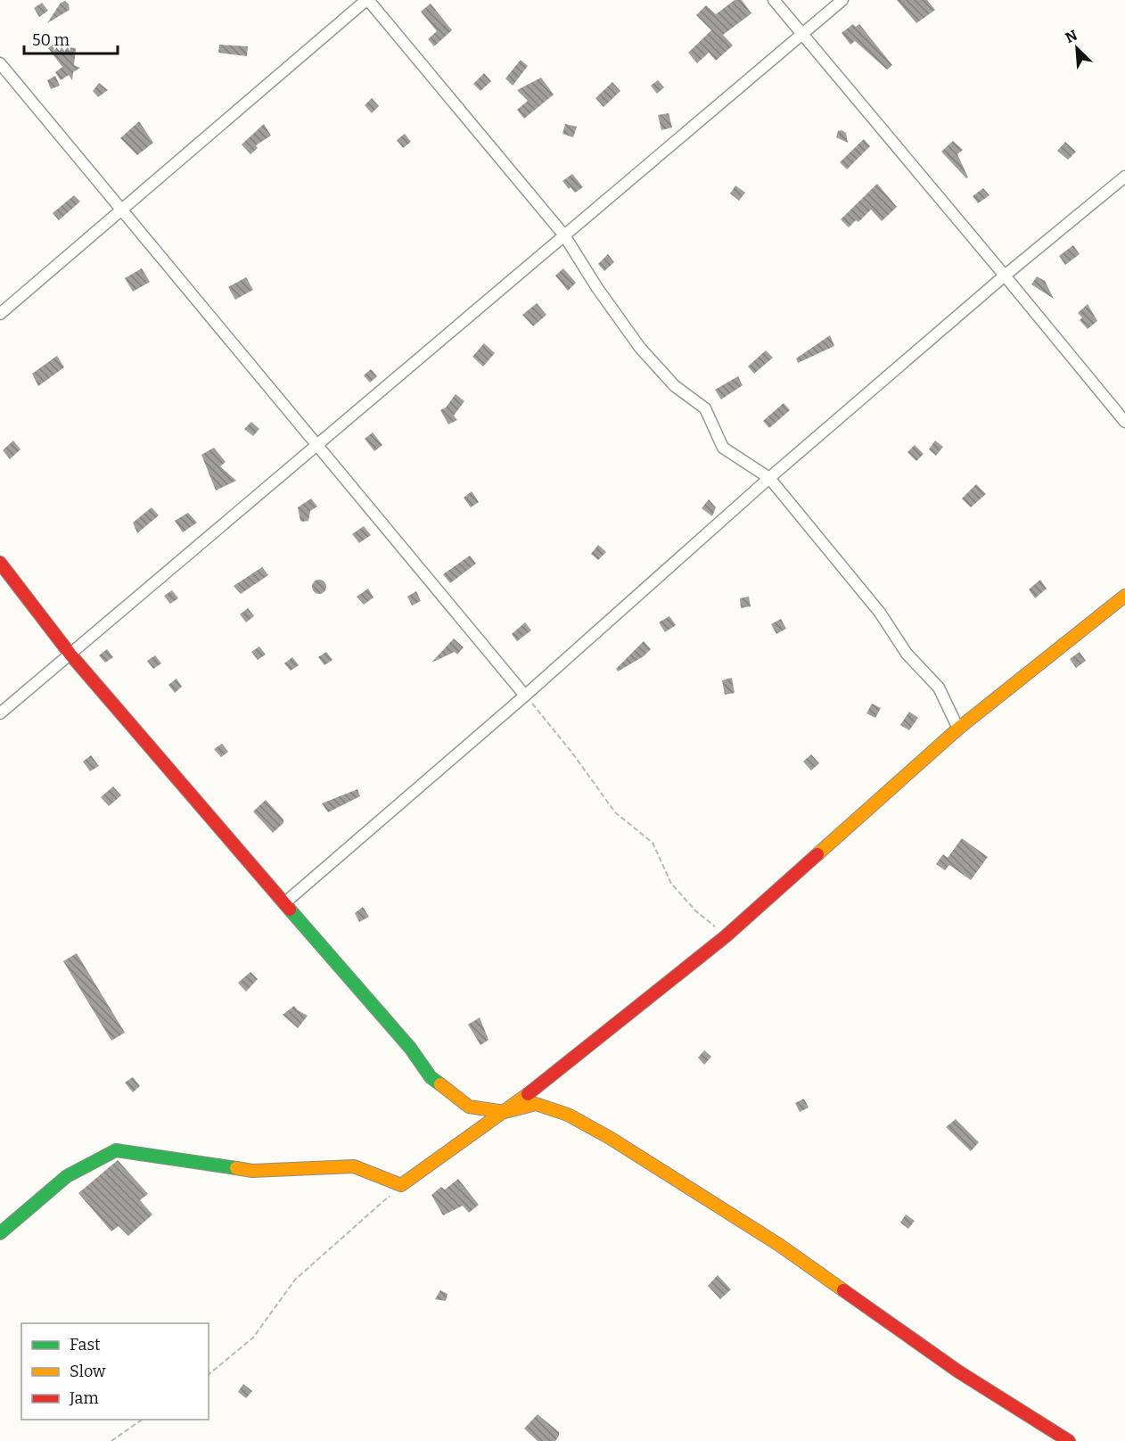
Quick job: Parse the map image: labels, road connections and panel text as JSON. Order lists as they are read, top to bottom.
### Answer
{
  "legend": ["Fast", "Slow", "Jam"],
  "scale_bar": "50 m",
  "north": "top left"
}
